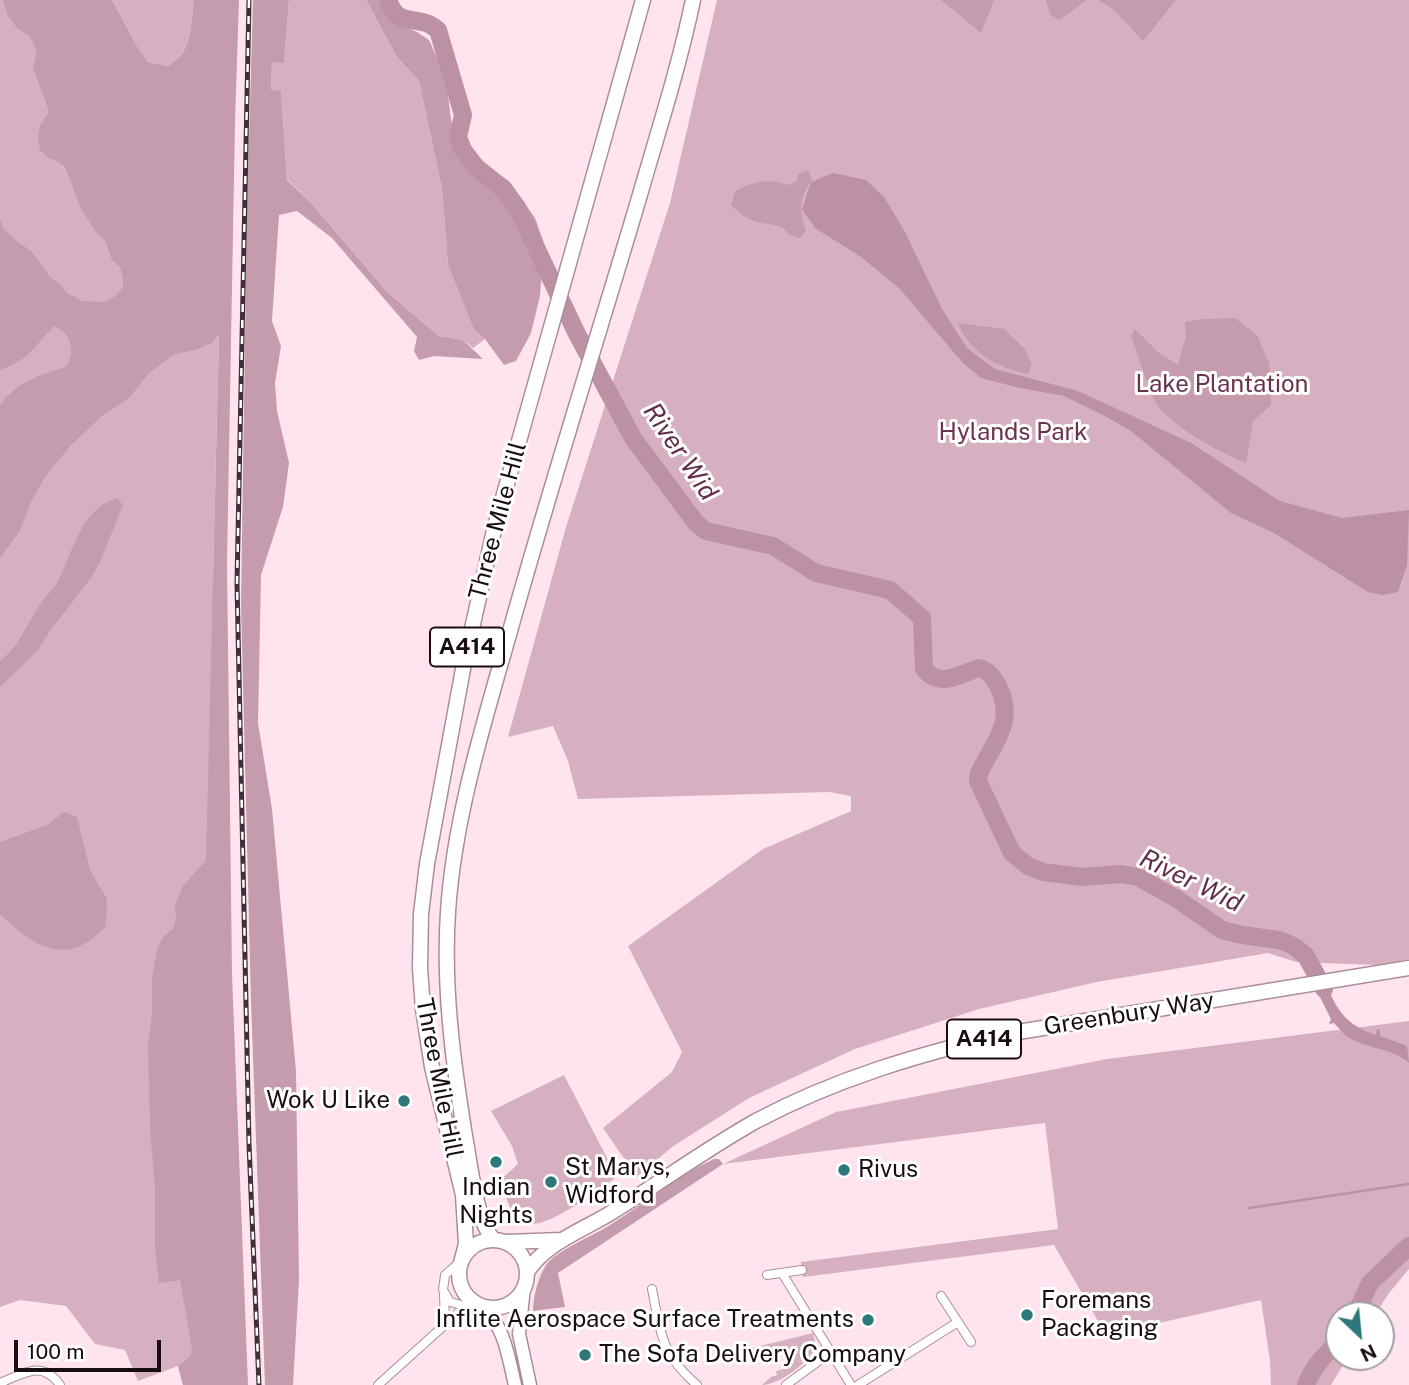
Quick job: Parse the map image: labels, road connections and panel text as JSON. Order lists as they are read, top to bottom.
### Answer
{
  "streets": {
    "highway": ["Three Mile Hill", "A414", "Greenbury Way"]
  },
  "crossings": [
    ["Three Mile Hill", "A414"],
    ["Three Mile Hill", "Greenbury Way"],
    ["A414", "Greenbury Way"]
  ],
  "water": ["River Wid"],
  "parks": ["Lake Plantation", "Hylands Park"],
  "places": [
    "Wok U Like",
    "Indian Nights",
    "Rivus",
    "St Marys, Widford",
    "Foremans Packaging",
    "Inflite Aerospace Surface Treatments",
    "The Sofa Delivery Company"
  ],
  "scale_bar": "100 m",
  "north": "bottom right"
}
